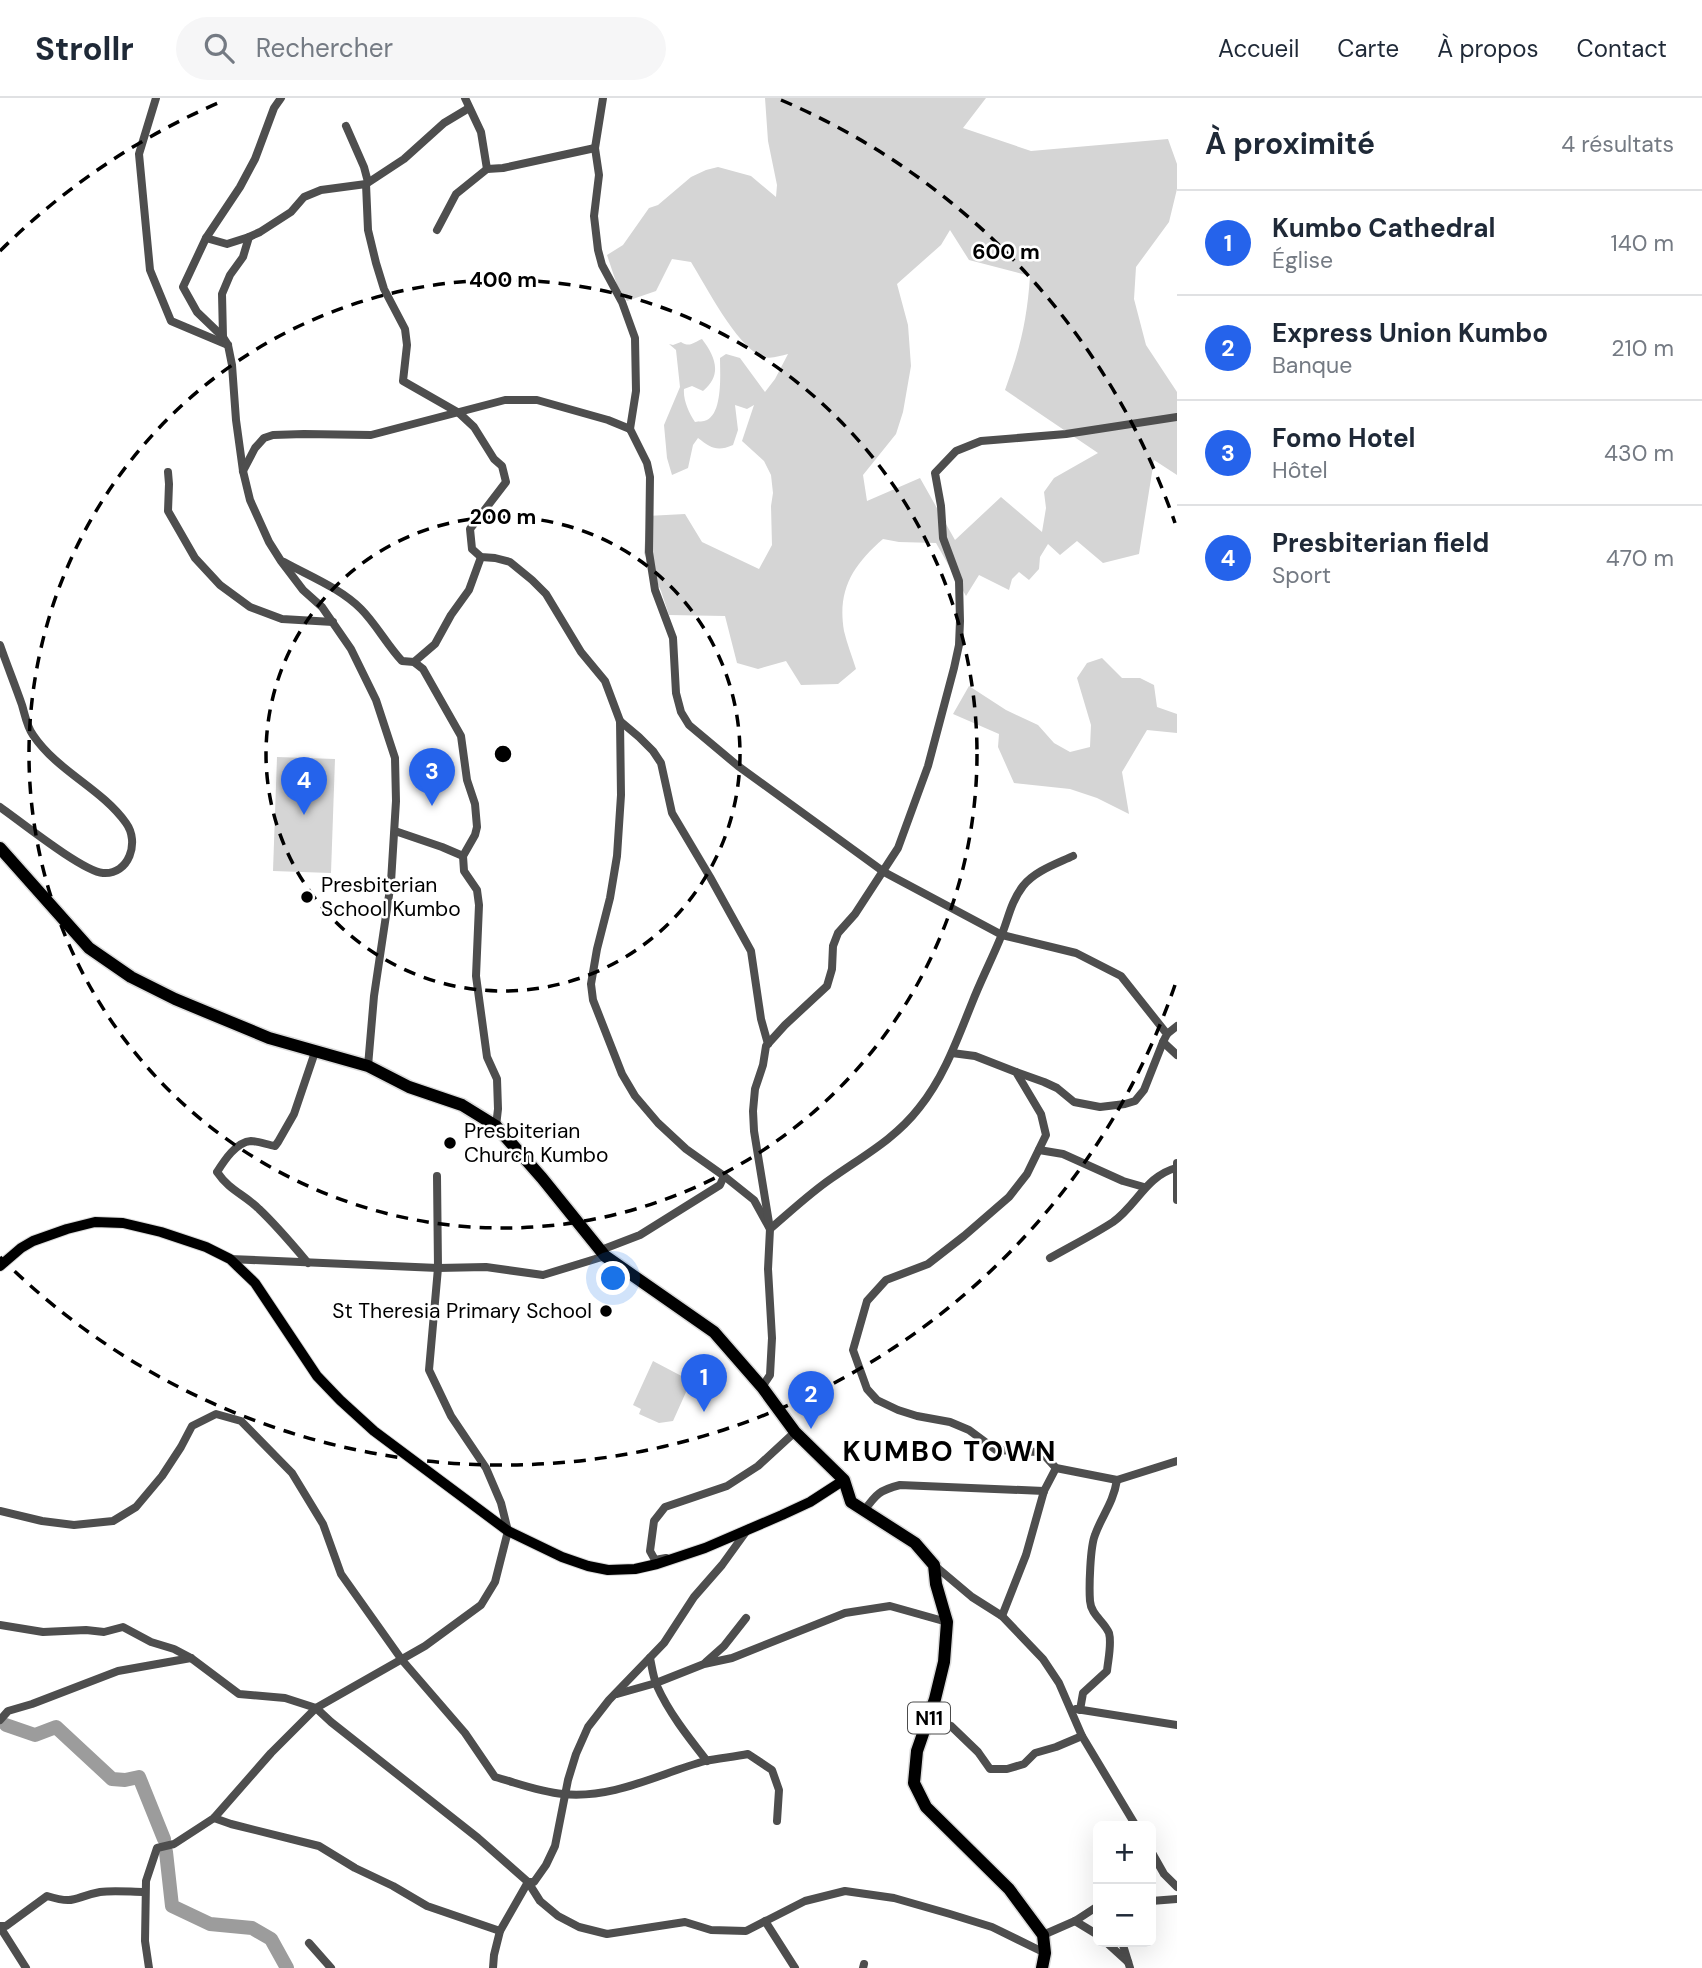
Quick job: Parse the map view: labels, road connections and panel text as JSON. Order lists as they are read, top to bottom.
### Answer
{
  "streets": {
    "highway": ["N11"]
  },
  "districts": ["KUMBO TOWN"],
  "places": ["Presbiterian School Kumbo", "Presbiterian Church Kumbo", "St Theresia Primary School"],
  "page": {
    "header": "Strollr",
    "search": "Rechercher",
    "nav": [
      "Accueil",
      "Carte",
      "À propos",
      "Contact"
    ],
    "heading": ["À proximité", "4 résultats"],
    "list": [
      {
        "mark": "1",
        "name": "Kumbo Cathedral",
        "note": "Église",
        "value": "140 m"
      },
      {
        "mark": "2",
        "name": "Express Union Kumbo",
        "note": "Banque",
        "value": "210 m"
      },
      {
        "mark": "3",
        "name": "Fomo Hotel",
        "note": "Hôtel",
        "value": "430 m"
      },
      {
        "mark": "4",
        "name": "Presbiterian field",
        "note": "Sport",
        "value": "470 m"
      }
    ],
    "pins": [
      "3",
      "4",
      "1",
      "2"
    ],
    "map_buttons": ["+", "−"]
  },
  "rings": ["600 m", "400 m", "200 m"]
}
